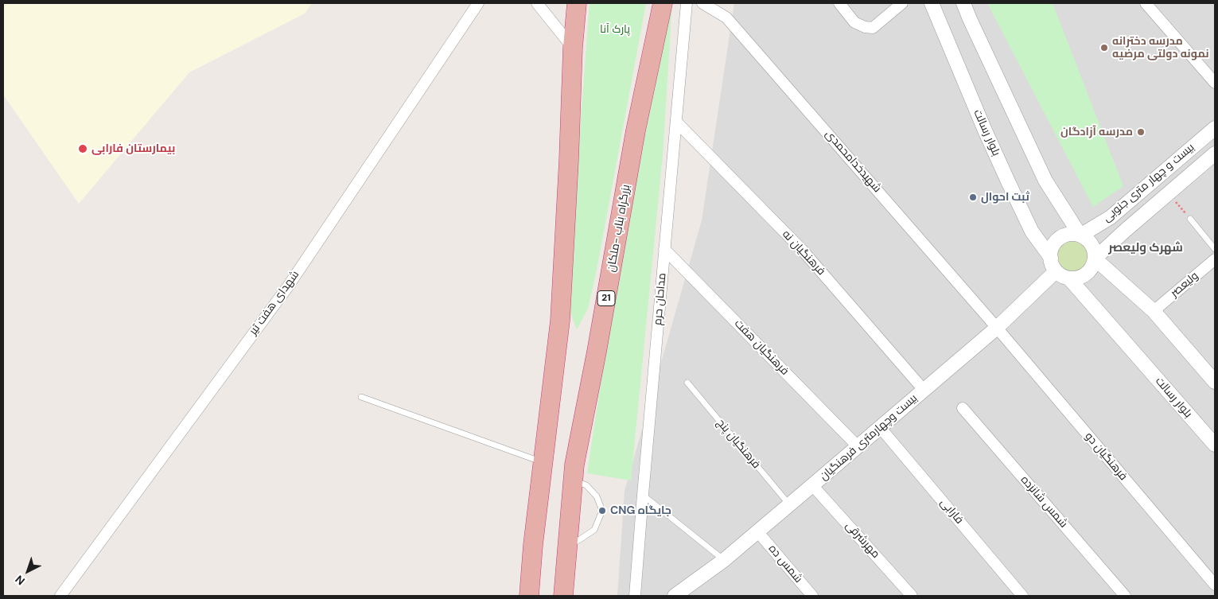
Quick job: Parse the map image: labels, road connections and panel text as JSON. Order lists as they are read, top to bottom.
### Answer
{
  "streets": {
    "highway": ["بزرگراه بناب -ملکان", "21"],
    "street": [
      "بلوار رسالت",
      "شهیدخدامحمدی",
      "بیست و چهار متری جنوبی",
      "فرهنگیان نه",
      "ولیعصر",
      "مداحان حرم",
      "شهدای هفت تیر",
      "فرهنگیان هفت",
      "بیست وچهارمتری فرهنگیان",
      "فرهنگیان دو",
      "شمس شانزده",
      "فارابی",
      "مهرشرقی",
      "شمس ده"
    ],
    "lane": ["فرهنگیان پنج"]
  },
  "crossings": [
    ["بلوار رسالت", "بیست و چهار متری جنوبی"],
    ["بلوار رسالت", "بیست وچهارمتری فرهنگیان"],
    ["شهیدخدامحمدی", "بیست وچهارمتری فرهنگیان"],
    ["شهیدخدامحمدی", "فرهنگیان دو"],
    ["بیست و چهار متری جنوبی", "بیست وچهارمتری فرهنگیان"],
    ["فرهنگیان نه", "مداحان حرم"],
    ["فرهنگیان نه", "بیست وچهارمتری فرهنگیان"],
    ["مداحان حرم", "فرهنگیان هفت"],
    ["فرهنگیان هفت", "بیست وچهارمتری فرهنگیان"],
    ["بیست وچهارمتری فرهنگیان", "فرهنگیان پنج"],
    ["بیست وچهارمتری فرهنگیان", "فرهنگیان دو"],
    ["بیست وچهارمتری فرهنگیان", "فارابی"],
    ["بیست وچهارمتری فرهنگیان", "مهرشرقی"],
    ["بیست وچهارمتری فرهنگیان", "شمس ده"]
  ],
  "districts": ["شهرک ولیعصر"],
  "parks": ["پارک آنا"],
  "places": [
    "مدرسه دخترانه نمونه دولتی مرضیه",
    "مدرسه آزادگان",
    "بیمارستان فارابی",
    "ثبت احوال",
    "CNG جایگاه"
  ],
  "north": "bottom left"
}
